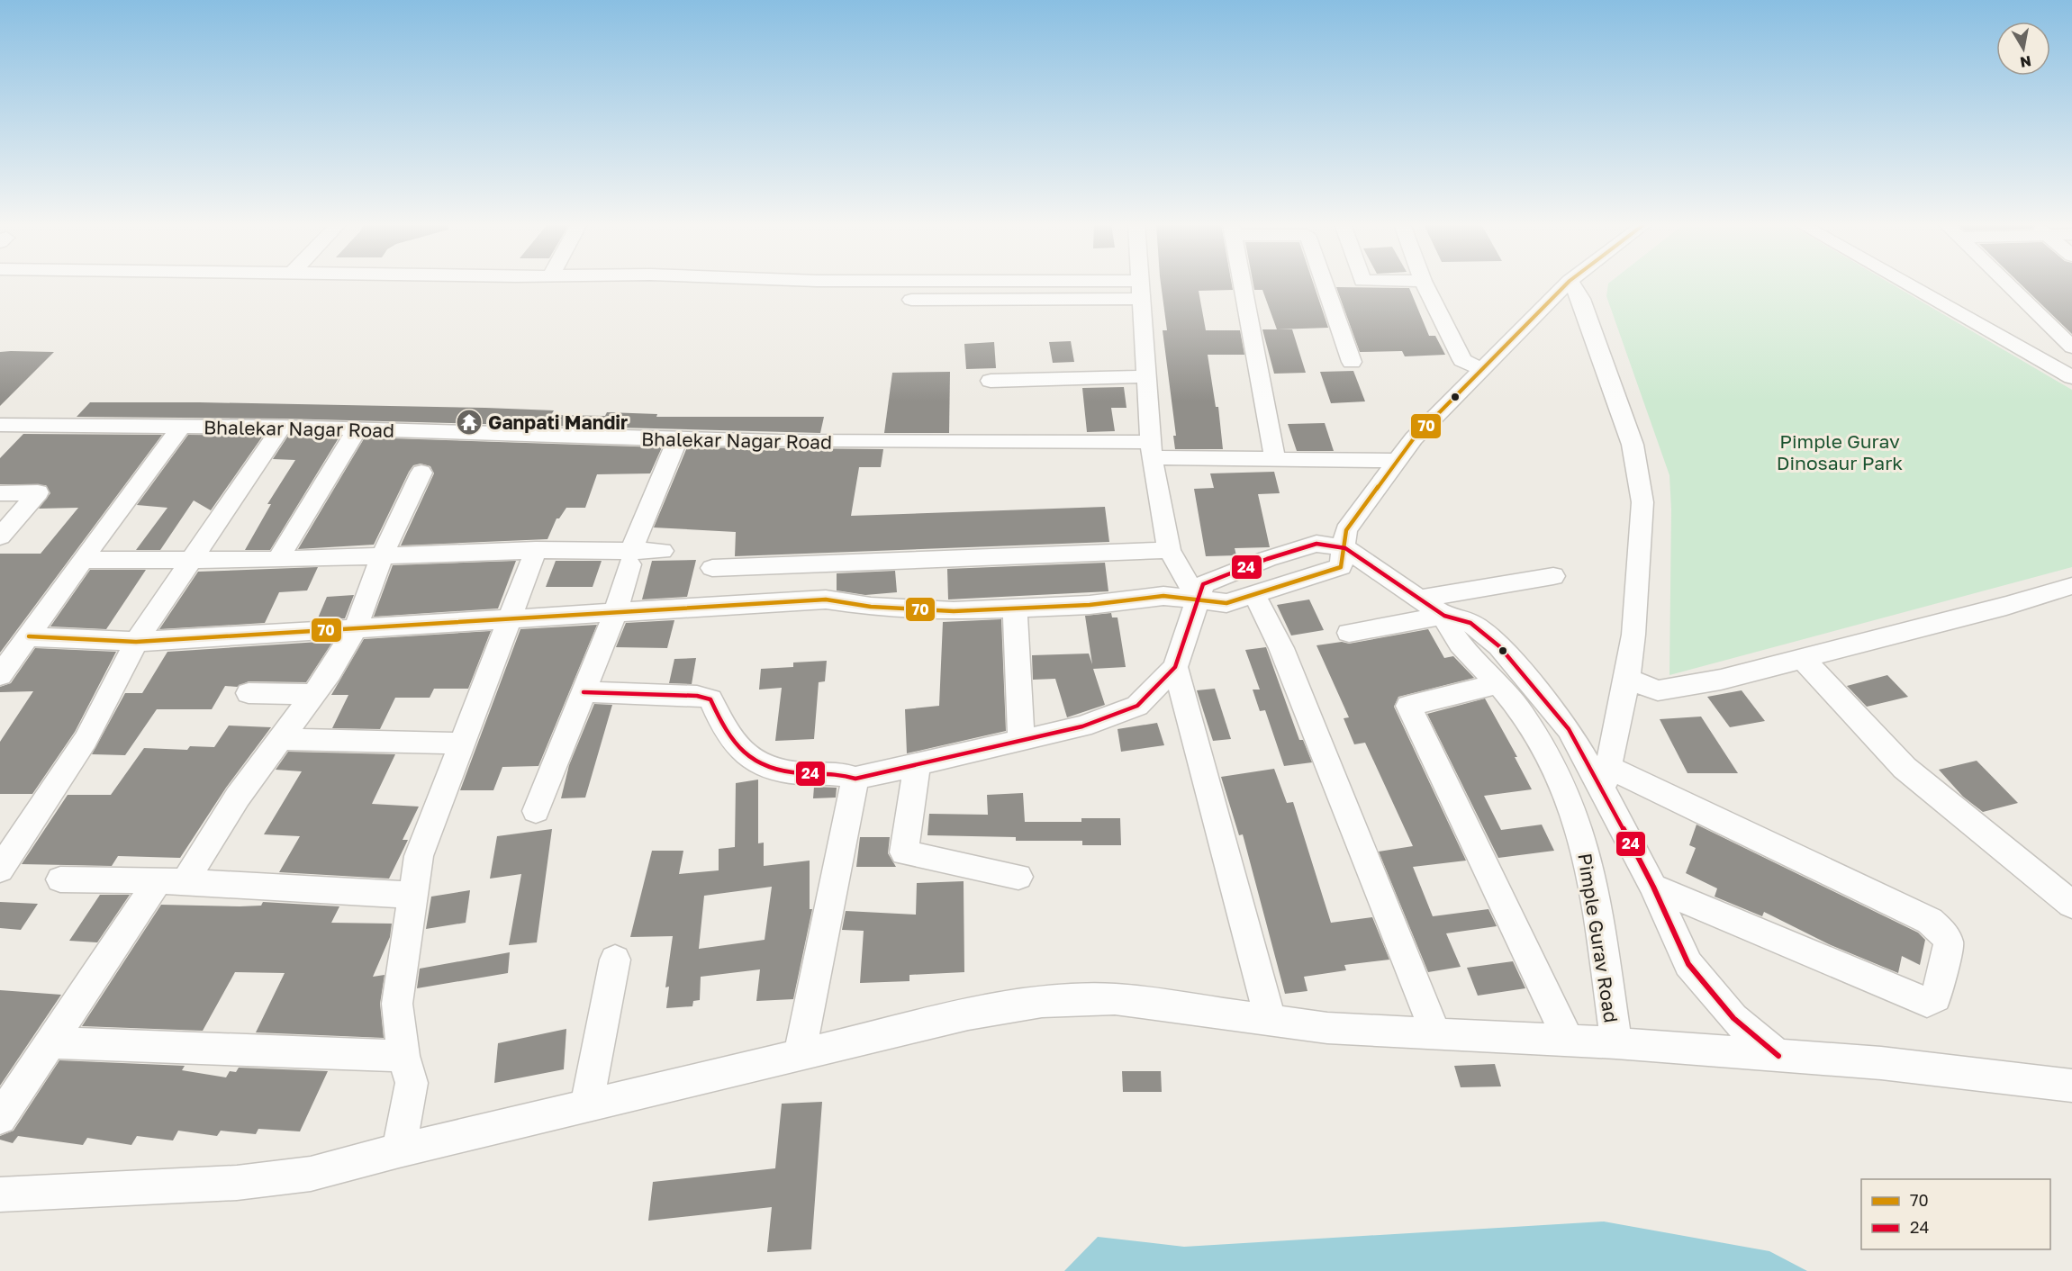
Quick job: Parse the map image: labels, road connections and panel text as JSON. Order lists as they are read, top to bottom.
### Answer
{
  "streets": {
    "street": ["Bhalekar Nagar Road", "Pimple Gurav Road"]
  },
  "parks": ["Pimple Gurav Dinosaur Park"],
  "places": {
    "temple": ["Ganpati Mandir"]
  },
  "lines": ["transit line 70", "transit line 24"],
  "legend": ["70", "24"],
  "north": "bottom"
}
